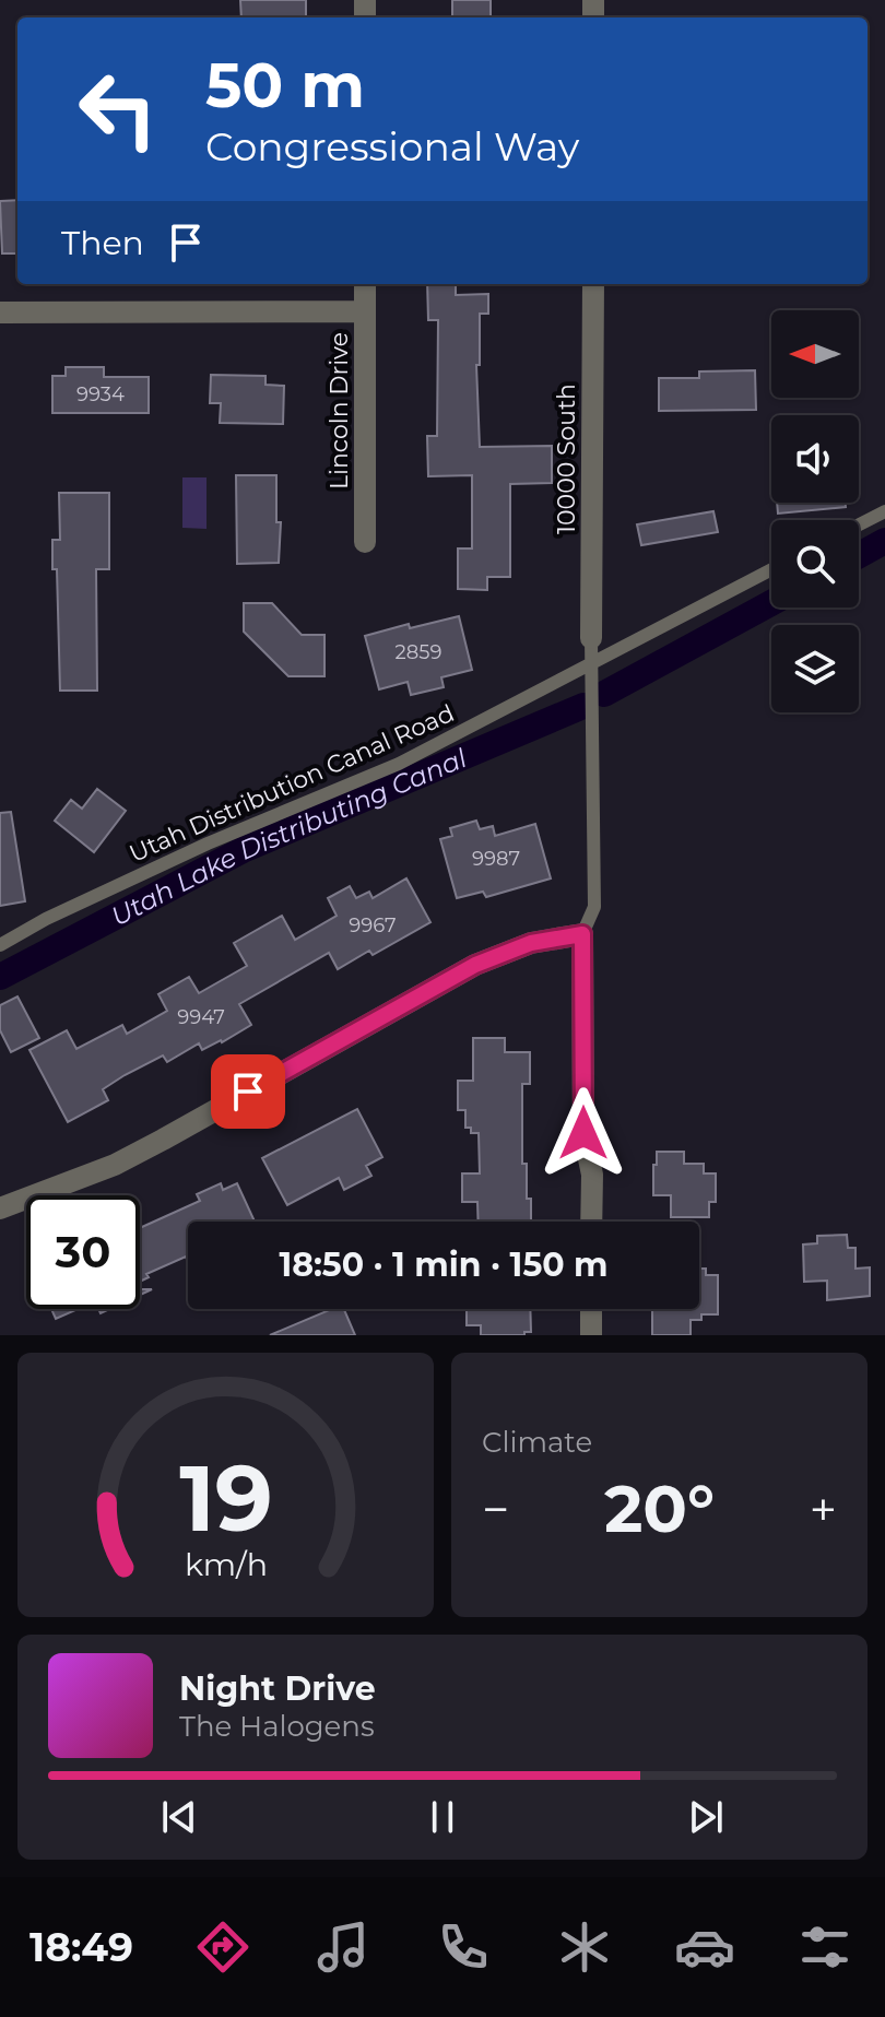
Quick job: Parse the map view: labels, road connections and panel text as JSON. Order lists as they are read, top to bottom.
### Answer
{
  "streets": {
    "street": ["Lincoln Drive", "10000 South"],
    "lane": ["Utah Distribution Canal Road"]
  },
  "water": ["Utah Lake Distributing Canal"],
  "house_numbers": [
    "9934",
    "2859",
    "9987",
    "9967",
    "9947"
  ],
  "north": "left",
  "page": {
    "turn": ["50 m", "Congressional Way"],
    "then": "Then",
    "limit": "30",
    "trip": "18:50 · 1 min · 150 m",
    "tile": "Climate",
    "heat": ["−", "20°", "+"],
    "song": ["Night Drive", "The Halogens"],
    "tabs": "18:49",
    "gauge": ["19", "km/h"]
  }
}
